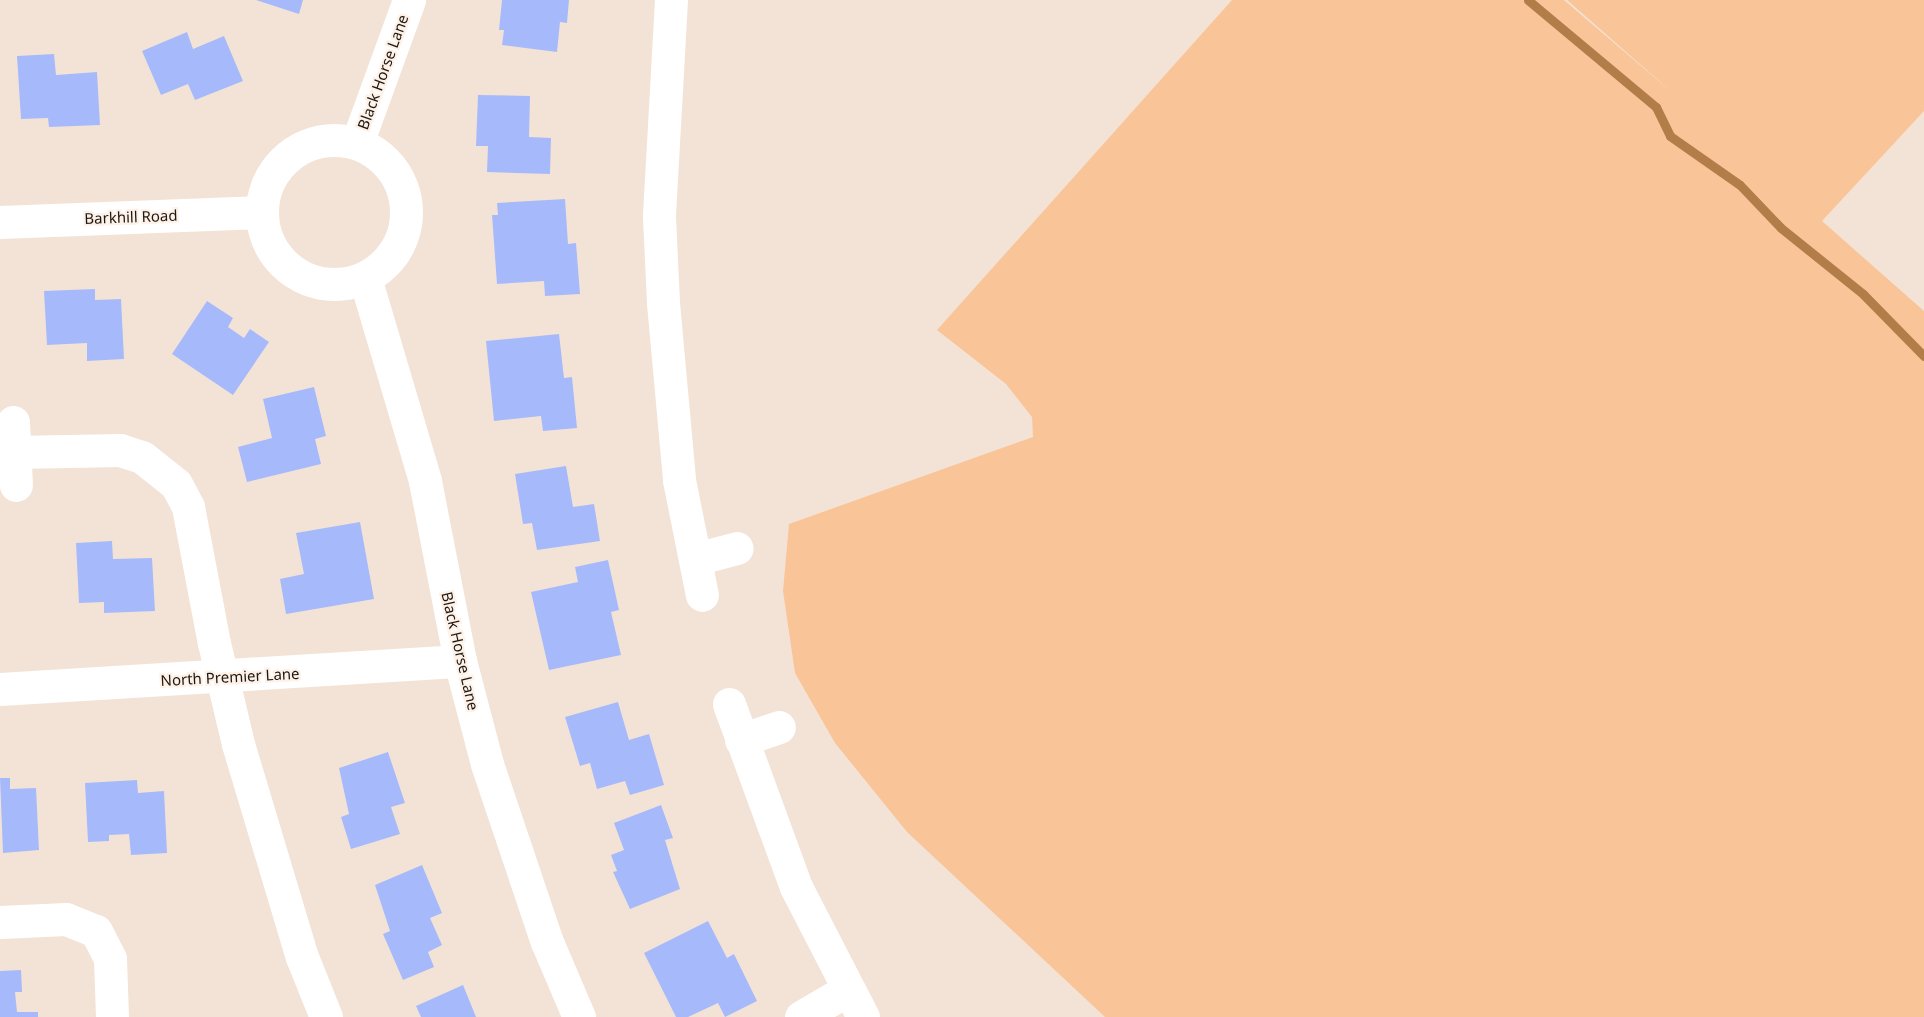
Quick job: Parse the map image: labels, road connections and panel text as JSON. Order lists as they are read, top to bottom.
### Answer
{
  "streets": {
    "street": ["Black Horse Lane", "Barkhill Road", "North Premier Lane"]
  },
  "crossings": [
    ["Black Horse Lane", "Barkhill Road"],
    ["Black Horse Lane", "North Premier Lane"]
  ]
}
